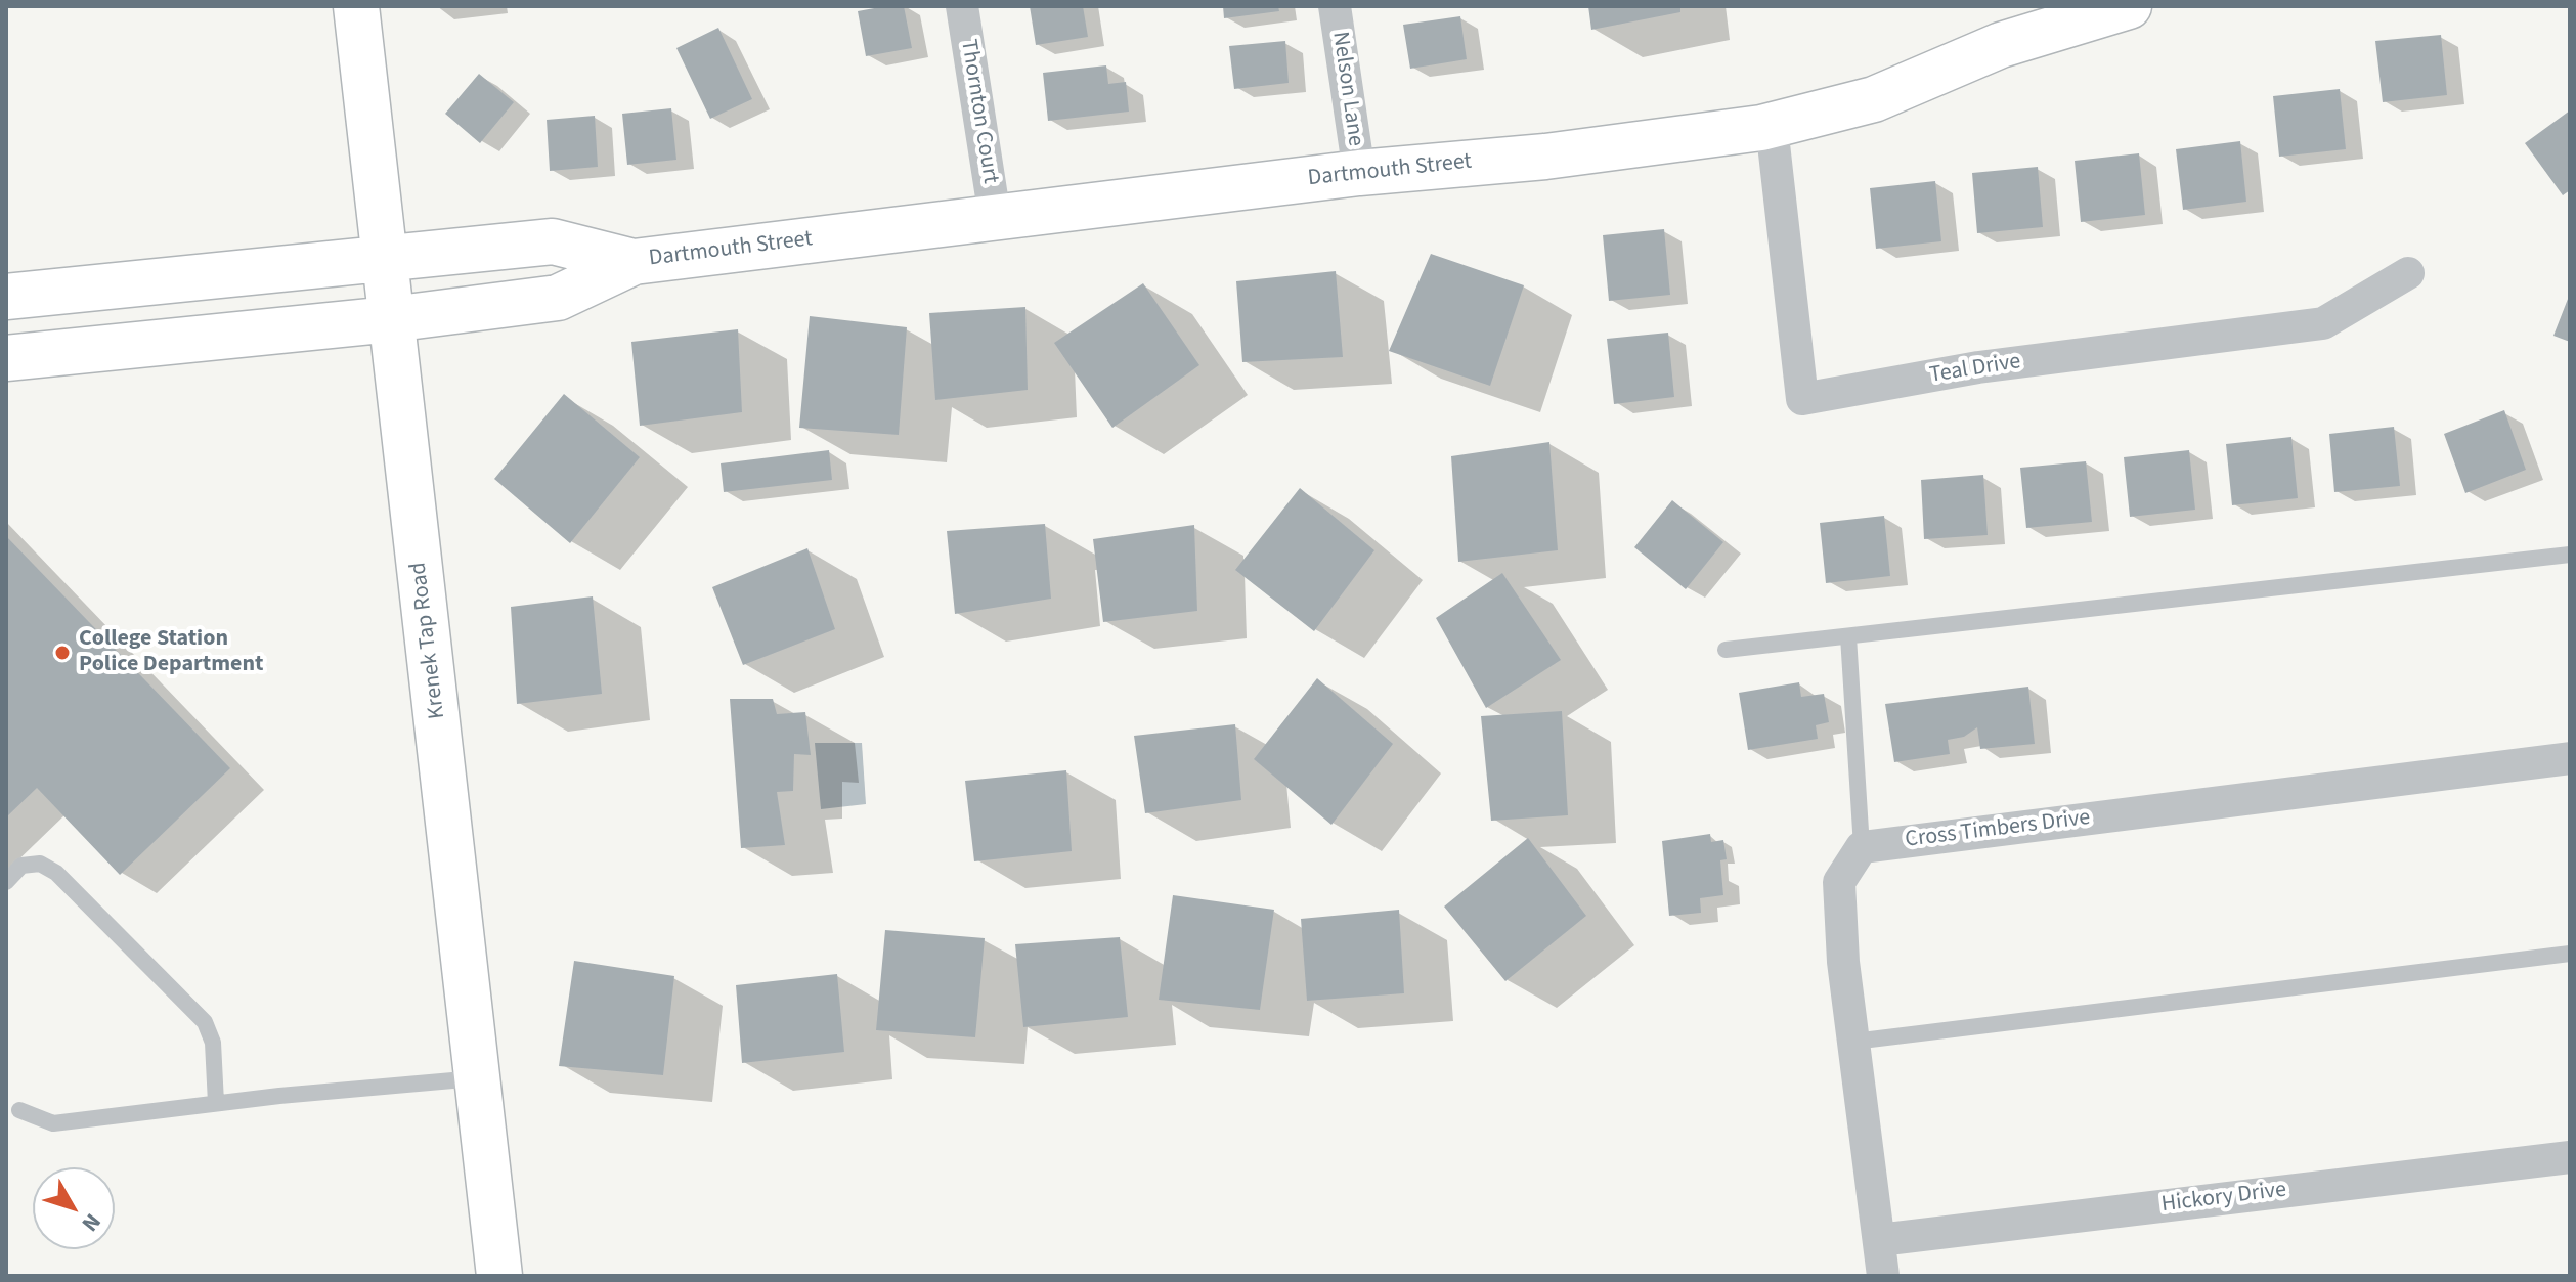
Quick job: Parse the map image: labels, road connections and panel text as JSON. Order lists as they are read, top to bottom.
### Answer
{
  "streets": {
    "street": [
      "Nelson Lane",
      "Thornton Court",
      "Dartmouth Street",
      "Teal Drive",
      "Krenek Tap Road",
      "Cross Timbers Drive",
      "Hickory Drive"
    ]
  },
  "crossings": [
    ["Nelson Lane", "Dartmouth Street"],
    ["Thornton Court", "Dartmouth Street"],
    ["Dartmouth Street", "Teal Drive"],
    ["Dartmouth Street", "Krenek Tap Road"]
  ],
  "places": ["College Station Police Department"],
  "north": "bottom right"
}
